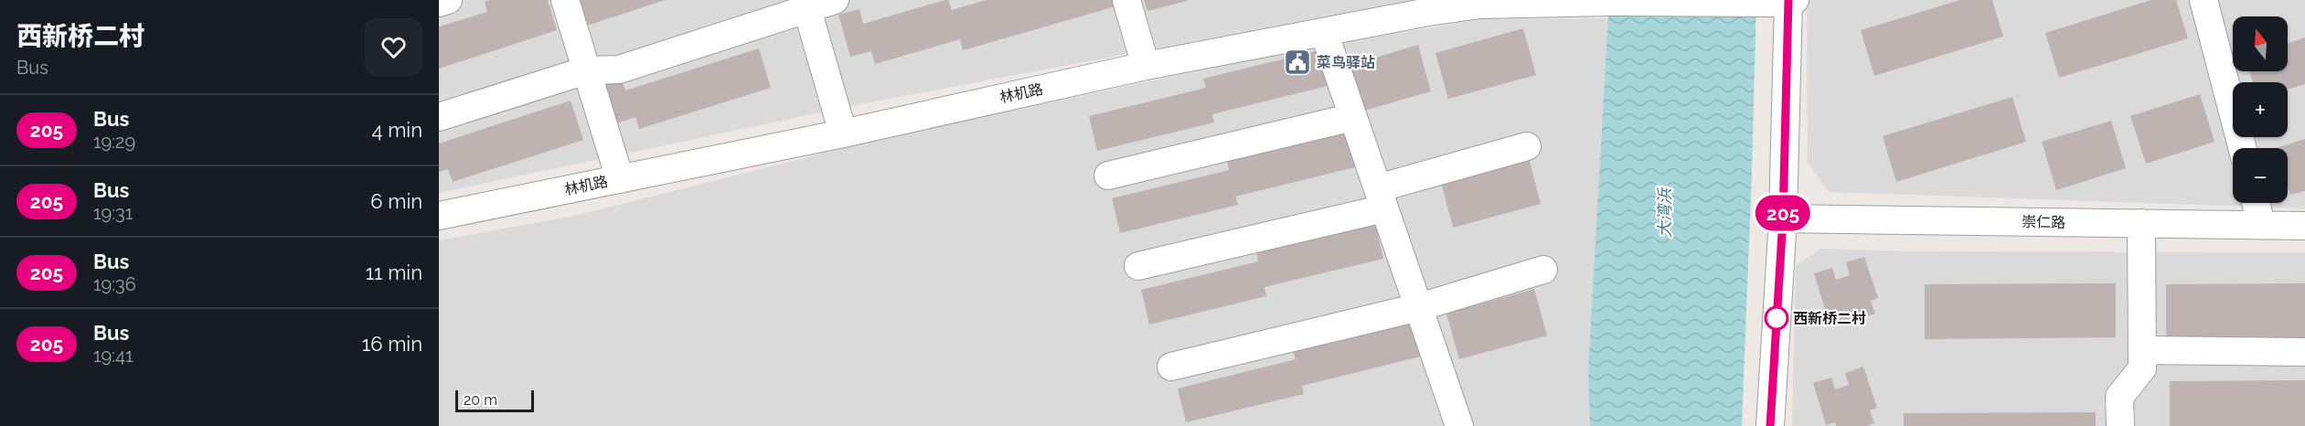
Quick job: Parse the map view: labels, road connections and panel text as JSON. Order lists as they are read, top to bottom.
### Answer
{
  "streets": {
    "street": ["林机路", "崇仁路"]
  },
  "water": ["大湾浜"],
  "places": {
    "public building": ["菜鸟驿站"],
    "other": ["西新桥二村"]
  },
  "lines": ["bus line 205"],
  "scale_bar": "20 m",
  "north": "top",
  "page": {
    "heading": ["西新桥二村", "Bus"],
    "on_map": "205",
    "map_buttons": ["+", "−"],
    "list": [
      {
        "mark": "205",
        "name": "Bus",
        "note": "19:29",
        "value": "4 min"
      },
      {
        "mark": "205",
        "name": "Bus",
        "note": "19:31",
        "value": "6 min"
      },
      {
        "mark": "205",
        "name": "Bus",
        "note": "19:36",
        "value": "11 min"
      },
      {
        "mark": "205",
        "name": "Bus",
        "note": "19:41",
        "value": "16 min"
      }
    ],
    "scale": "20 m"
  }
}
